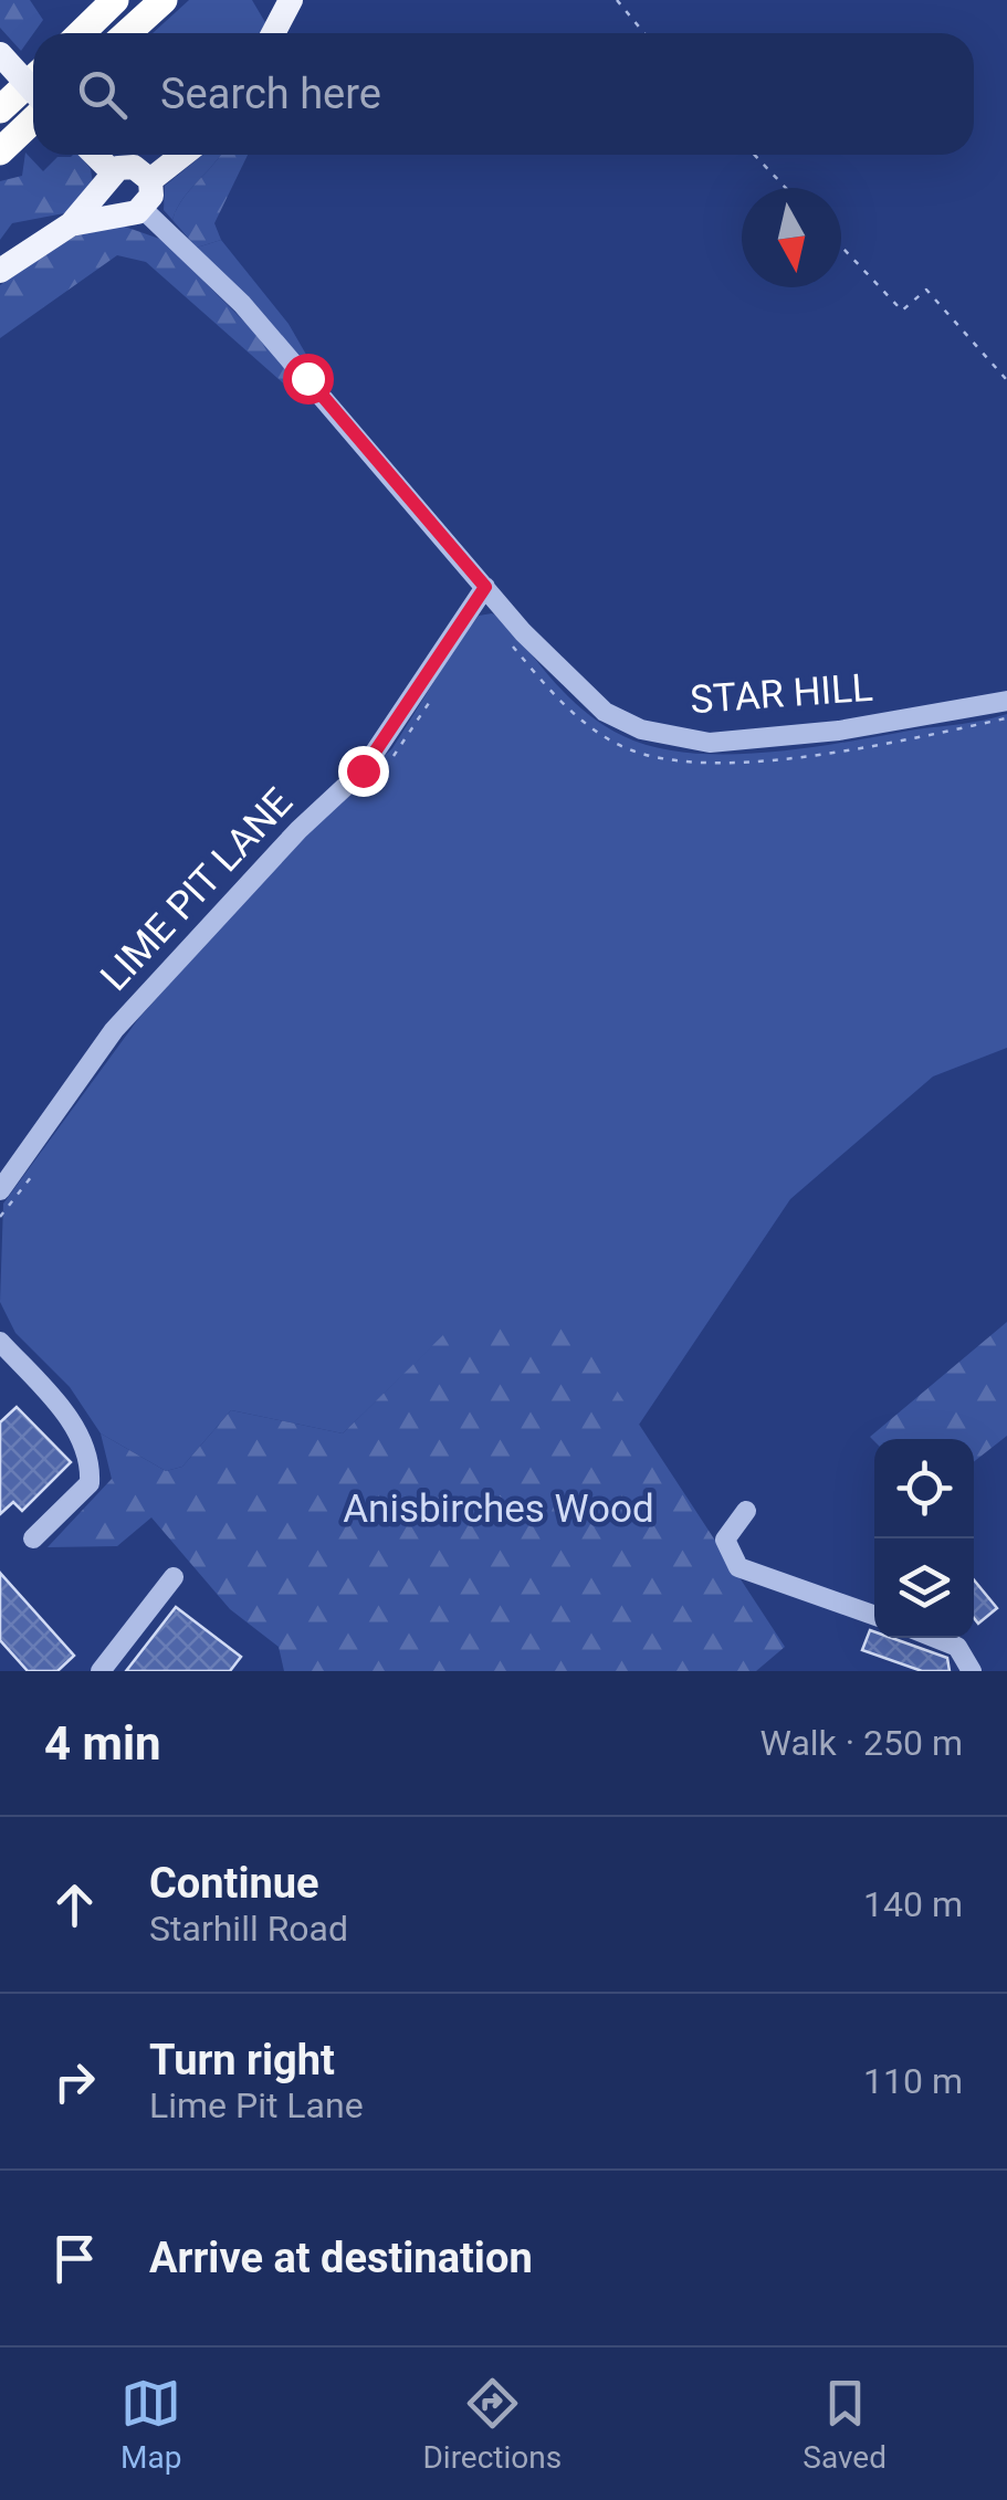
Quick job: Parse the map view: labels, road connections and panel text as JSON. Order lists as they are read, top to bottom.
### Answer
{
  "streets": {
    "street": ["STAR HILL", "LIME PIT LANE"]
  },
  "crossings": [
    ["STAR HILL", "LIME PIT LANE"]
  ],
  "parks": ["Anisbirches Wood"],
  "north": "bottom",
  "page": {
    "search": "Search here",
    "heading": ["4 min", "Walk · 250 m"],
    "list": [
      ["Continue", "Starhill Road", "140 m"],
      ["Turn right", "Lime Pit Lane", "110 m"],
      "Arrive at destination"
    ],
    "nav": ["Map", "Directions", "Saved"]
  }
}
